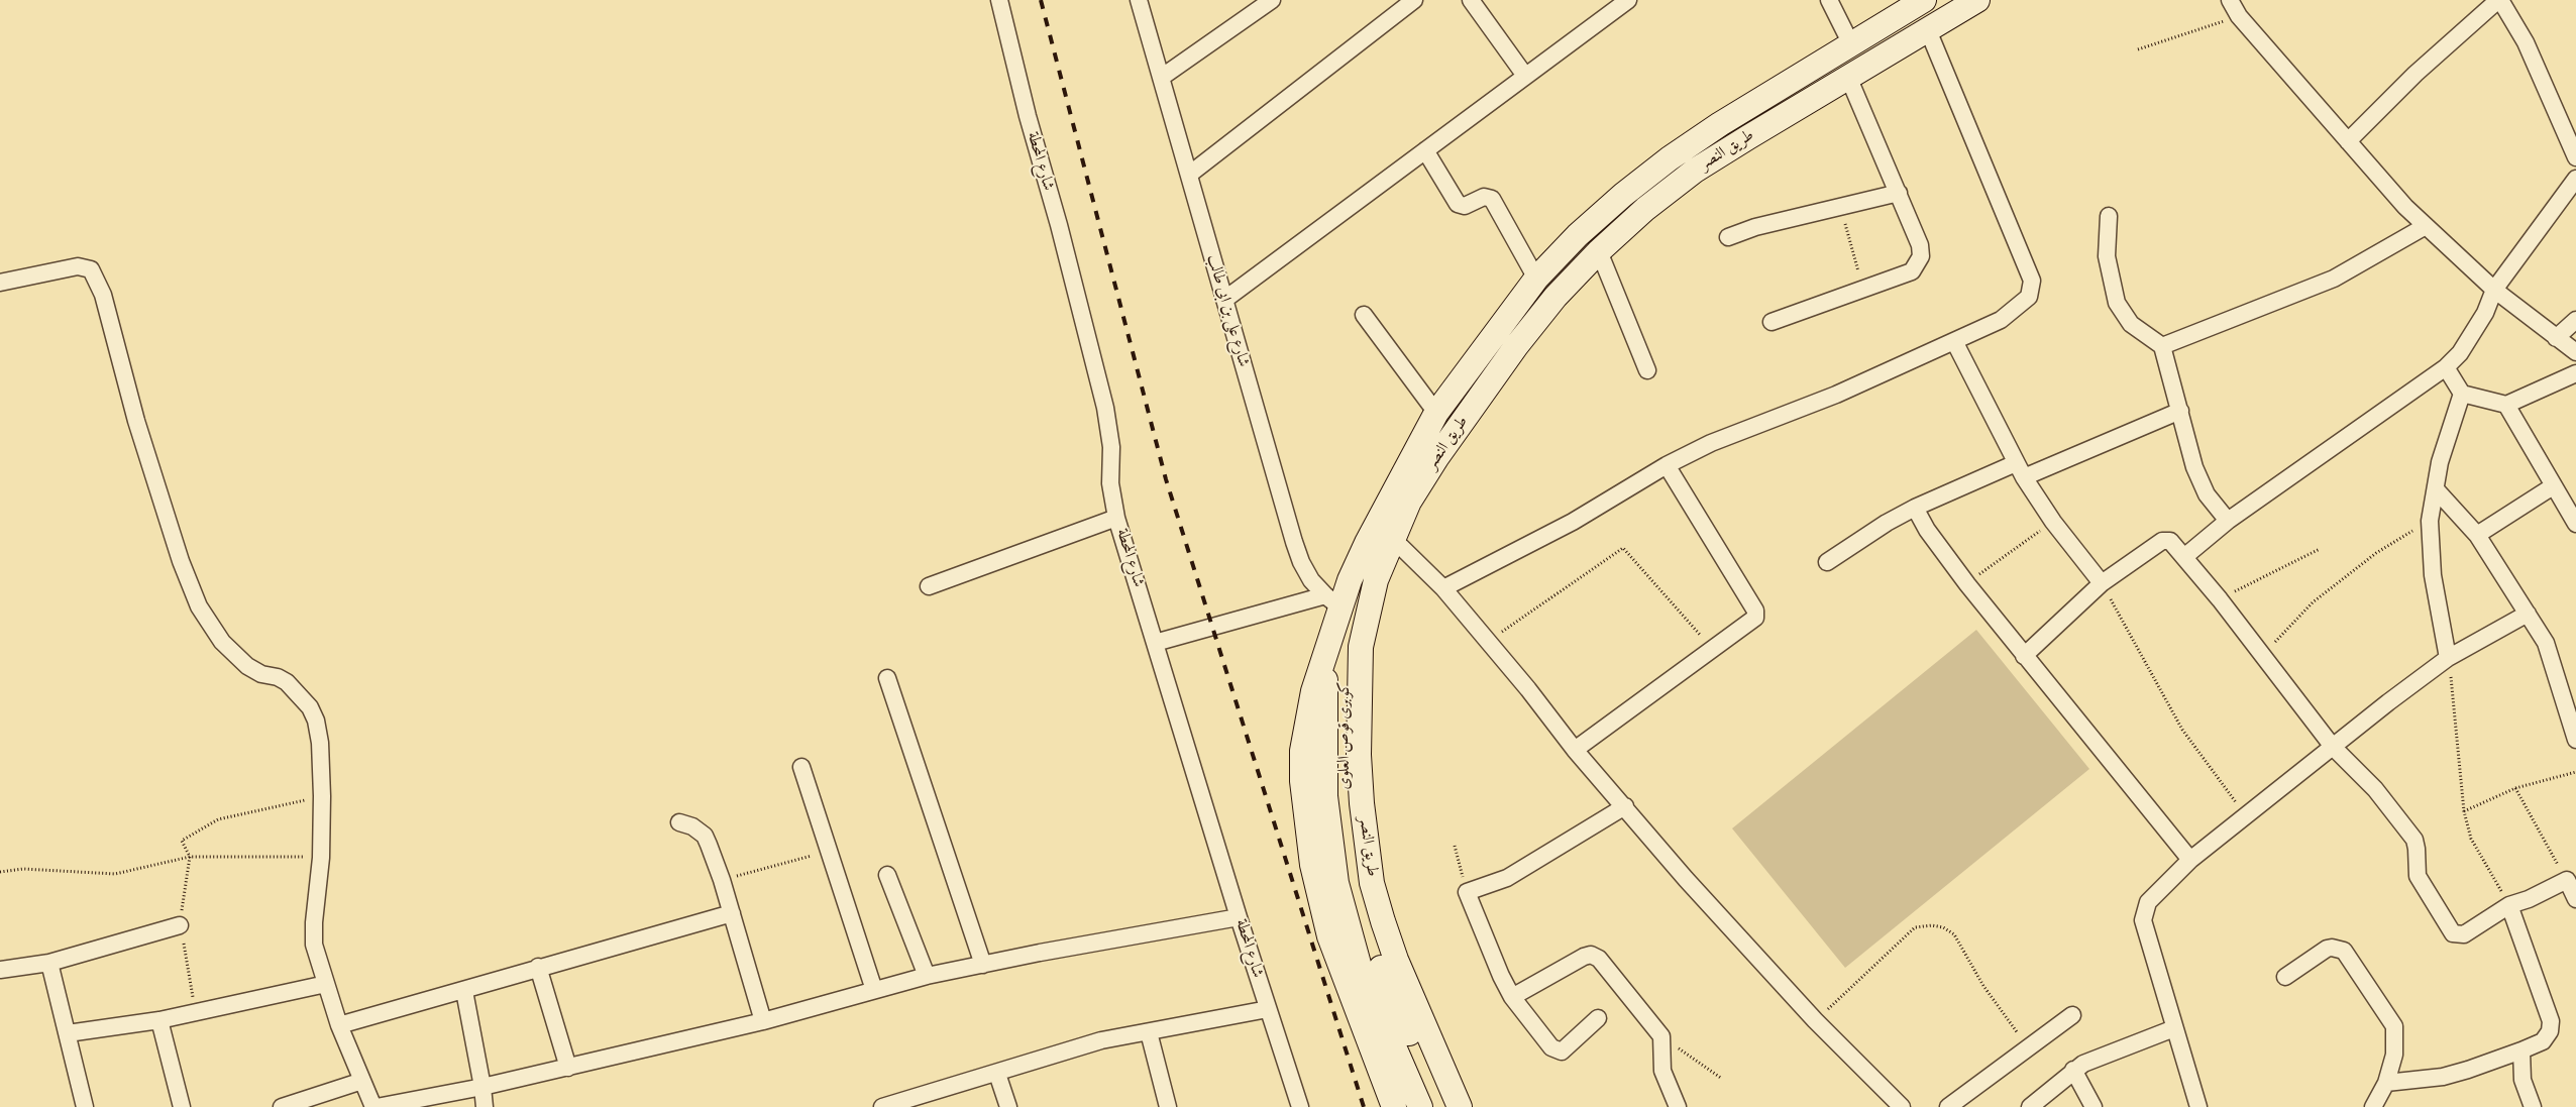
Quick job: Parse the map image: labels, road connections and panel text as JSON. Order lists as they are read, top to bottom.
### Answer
{
  "streets": {
    "street": [
      "طريق النصر",
      "شارع المحطة",
      "شارع على بن ابى طالب",
      "كوبرى قوص العلوى"
    ]
  },
  "crossings": [
    ["طريق النصر", "شارع على بن ابى طالب"],
    ["طريق النصر", "كوبرى قوص العلوى"]
  ]
}
